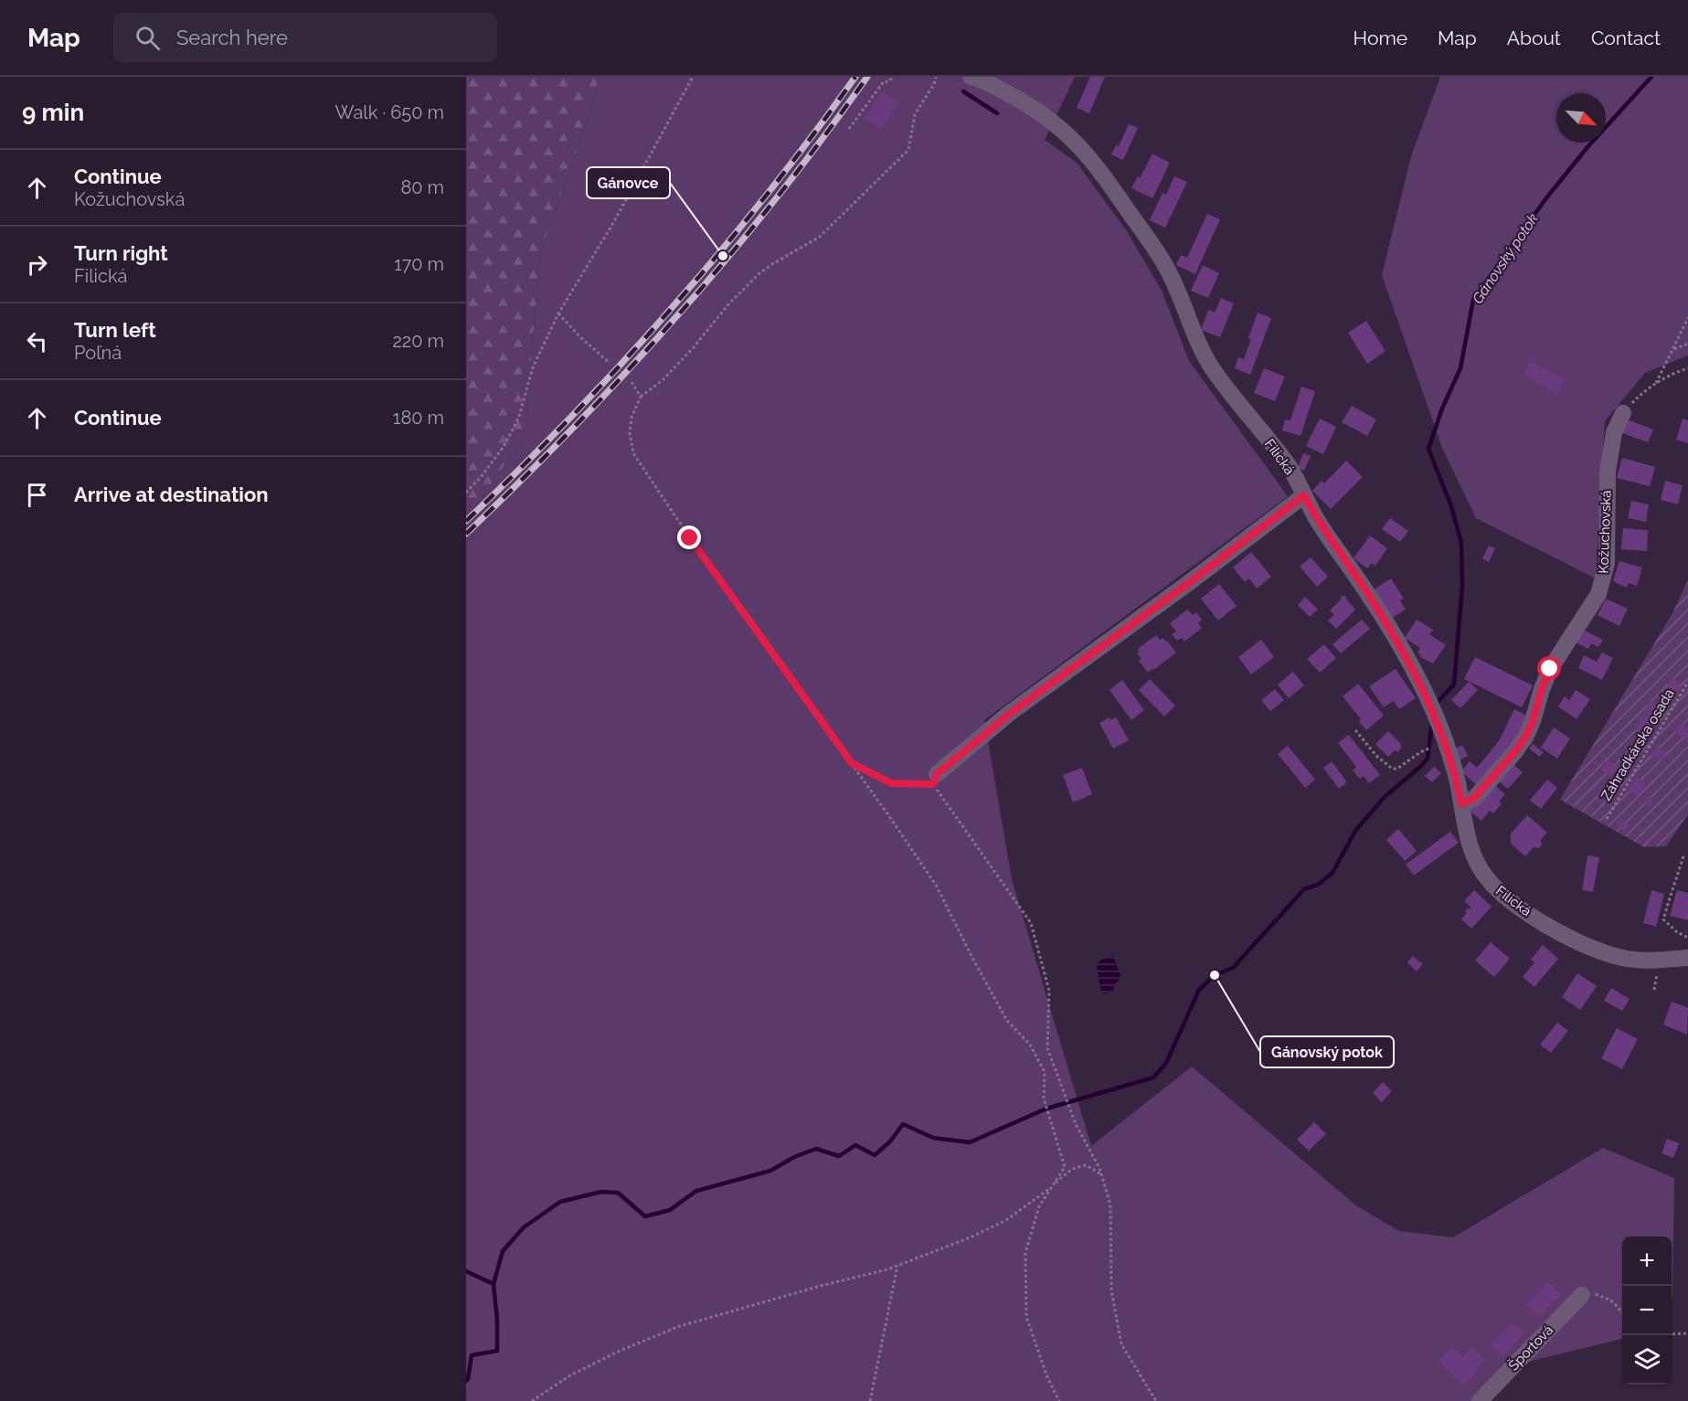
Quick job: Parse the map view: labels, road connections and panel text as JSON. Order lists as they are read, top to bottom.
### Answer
{
  "streets": {
    "street": ["Filická", "Kožuchovská", "Športová"],
    "path": ["Záhradkárska osada"]
  },
  "crossings": [
    ["Filická", "Kožuchovská"]
  ],
  "water": ["Gánovský potok"],
  "places": ["Gánovce", "Gánovský potok"],
  "north": "bottom right",
  "page": {
    "header": "Map",
    "search": "Search here",
    "nav": [
      "Home",
      "Map",
      "About",
      "Contact"
    ],
    "heading": ["9 min", "Walk · 650 m"],
    "list": [
      ["Continue", "Kožuchovská", "80 m"],
      ["Turn right", "Filická", "170 m"],
      ["Turn left", "Poľná", "220 m"],
      ["Continue", "180 m"],
      "Arrive at destination"
    ],
    "map_buttons": ["+", "−"]
  }
}
